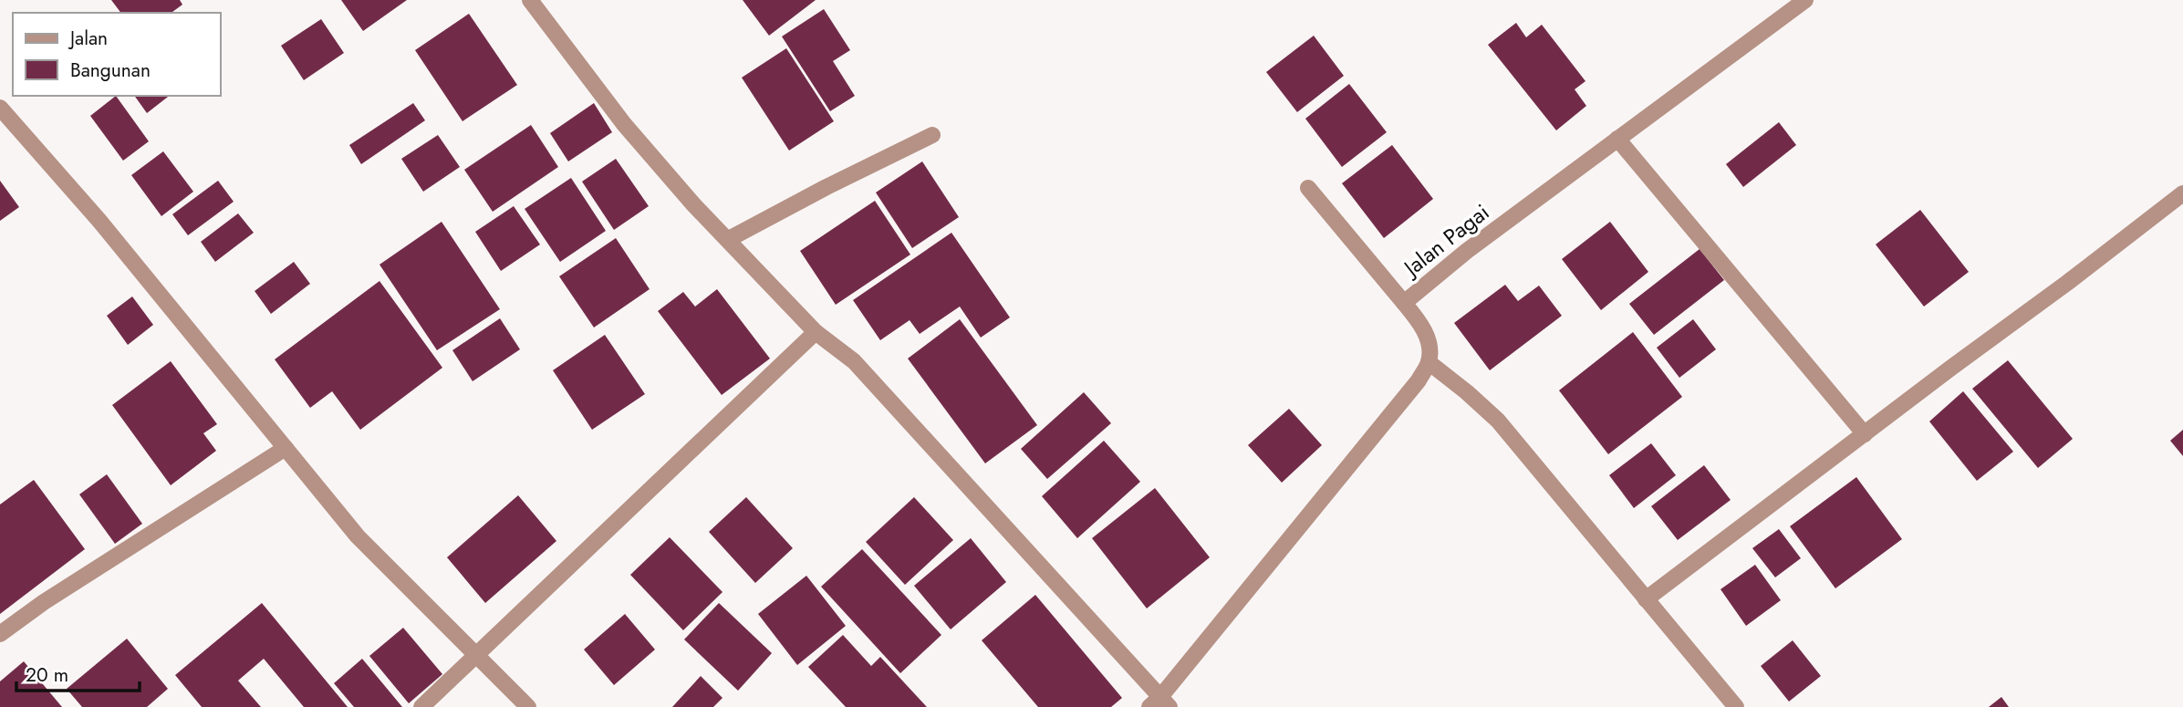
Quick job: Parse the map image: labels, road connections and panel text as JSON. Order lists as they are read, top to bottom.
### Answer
{
  "streets": {
    "street": ["Jalan Pagai"]
  },
  "legend": ["Jalan", "Bangunan"],
  "scale_bar": "20 m"
}
